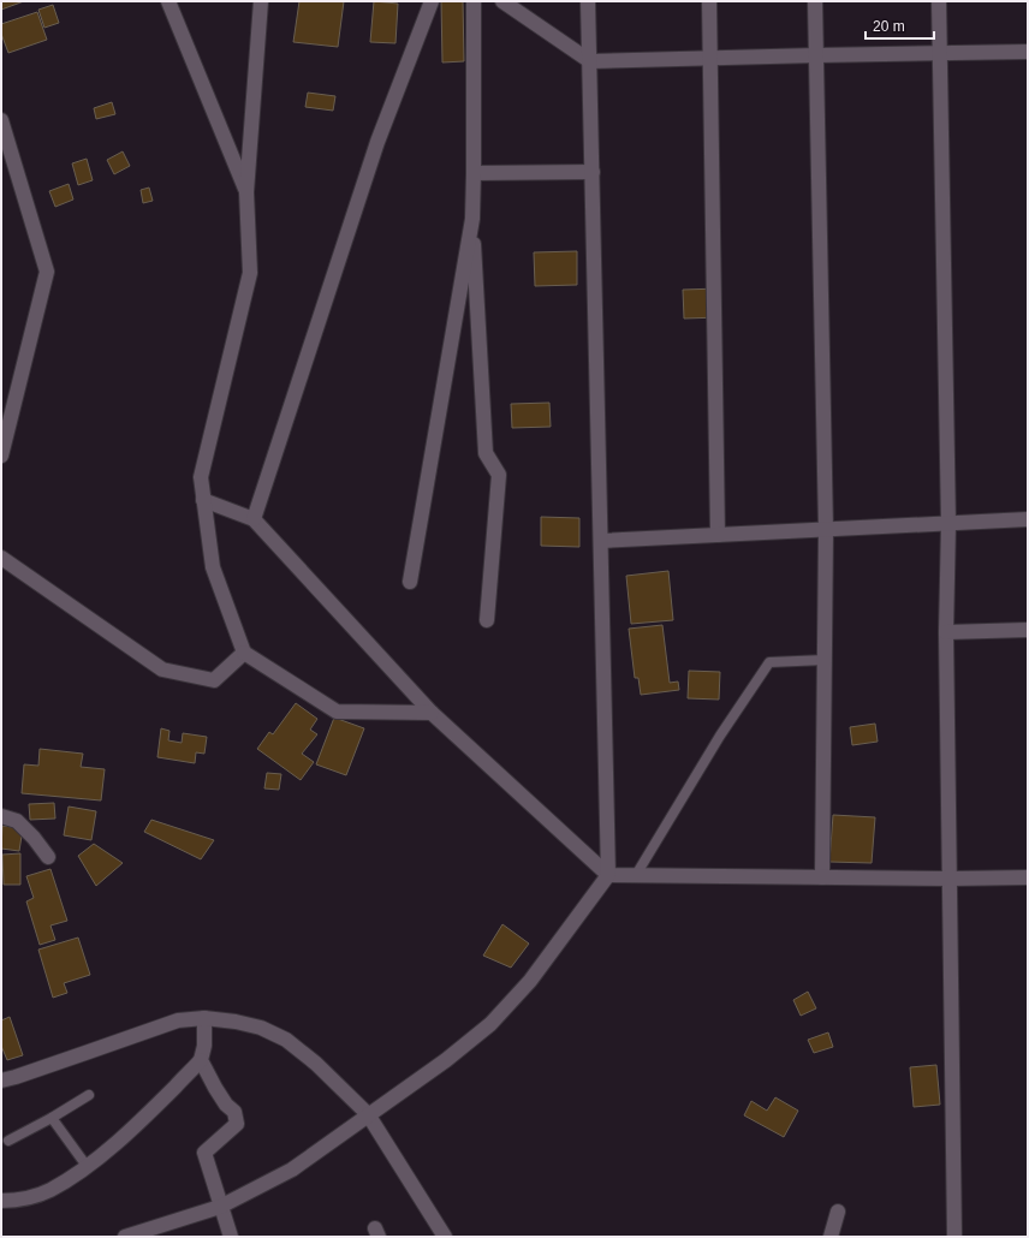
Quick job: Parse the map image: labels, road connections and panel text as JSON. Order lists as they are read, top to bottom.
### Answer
{
  "scale_bar": "20 m"
}
